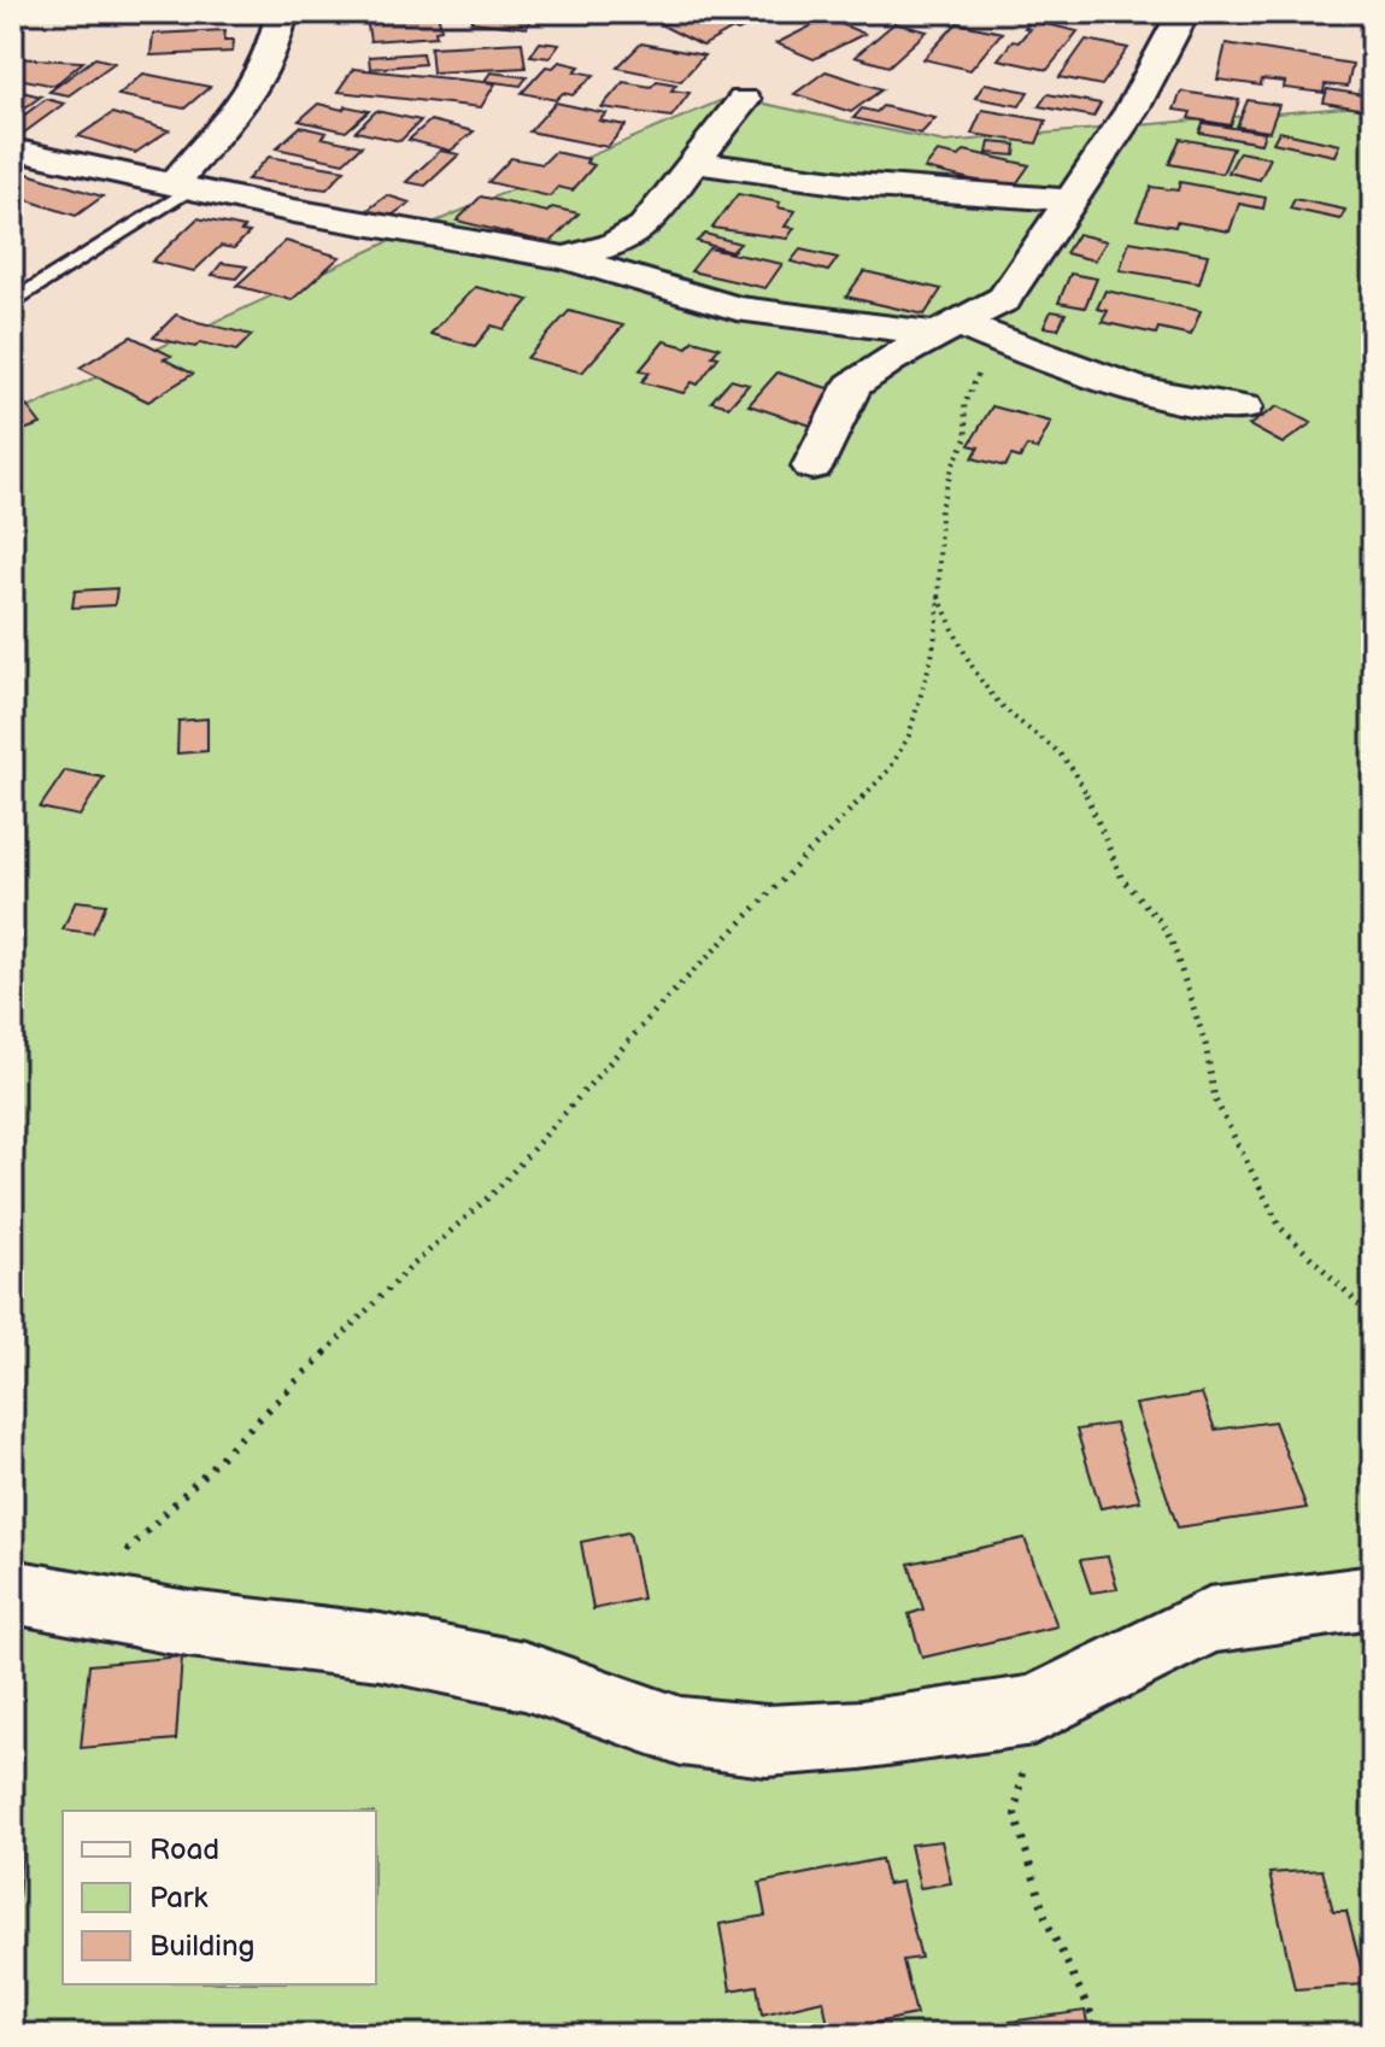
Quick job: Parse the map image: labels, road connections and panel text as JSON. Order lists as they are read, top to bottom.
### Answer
{
  "legend": ["Road", "Park", "Building"]
}
